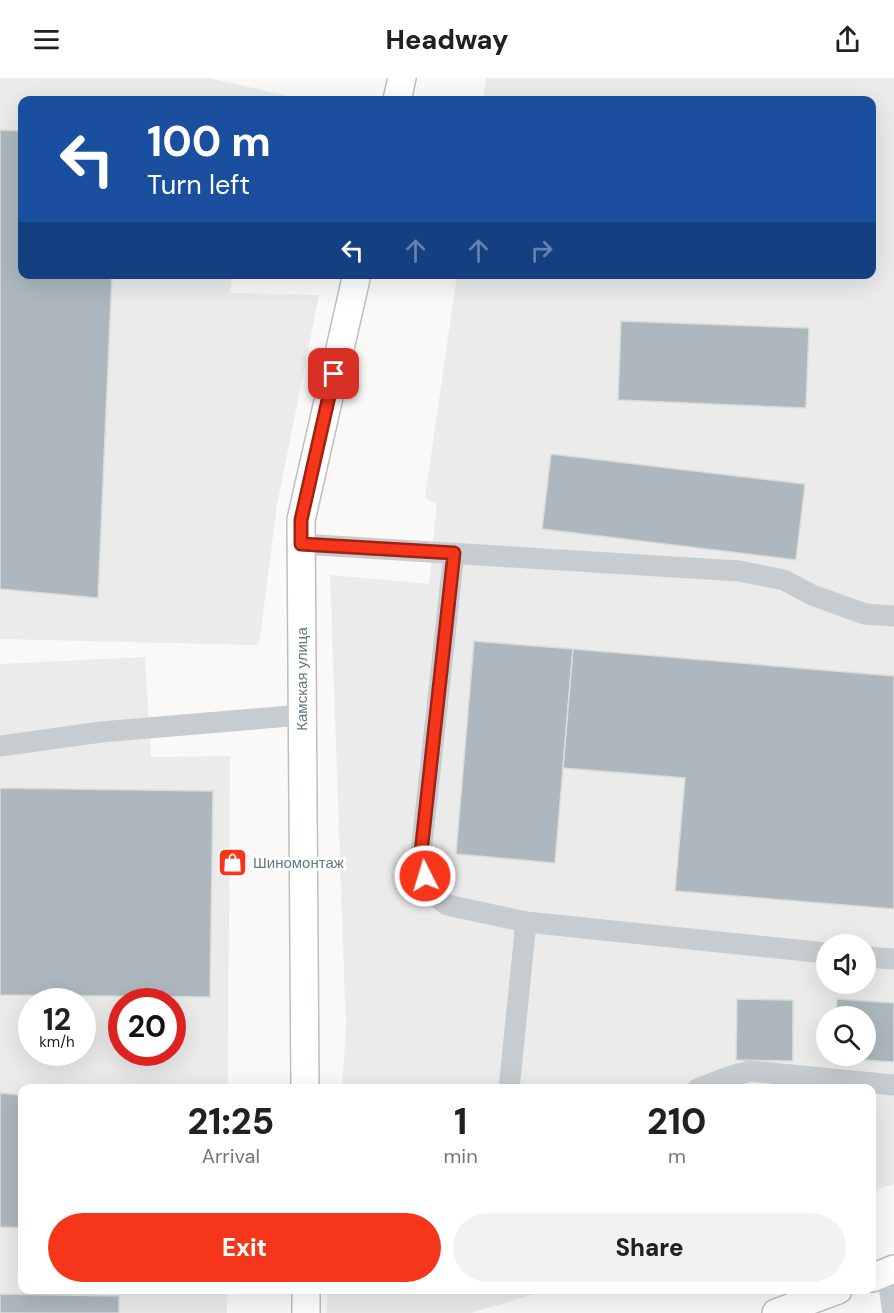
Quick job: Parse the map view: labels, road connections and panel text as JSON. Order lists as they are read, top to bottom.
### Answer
{
  "streets": {
    "main road": ["Камская улица"]
  },
  "places": {
    "shop": ["Шиномонтаж"]
  },
  "page": {
    "header": "Headway",
    "turn": ["100 m", "Turn left"],
    "speed": "12 km/h",
    "limit": "20",
    "eta": [
      "21:25",
      "Arrival",
      "1",
      "min",
      "210",
      "m"
    ],
    "buttons": ["Exit", "Share"]
  }
}
